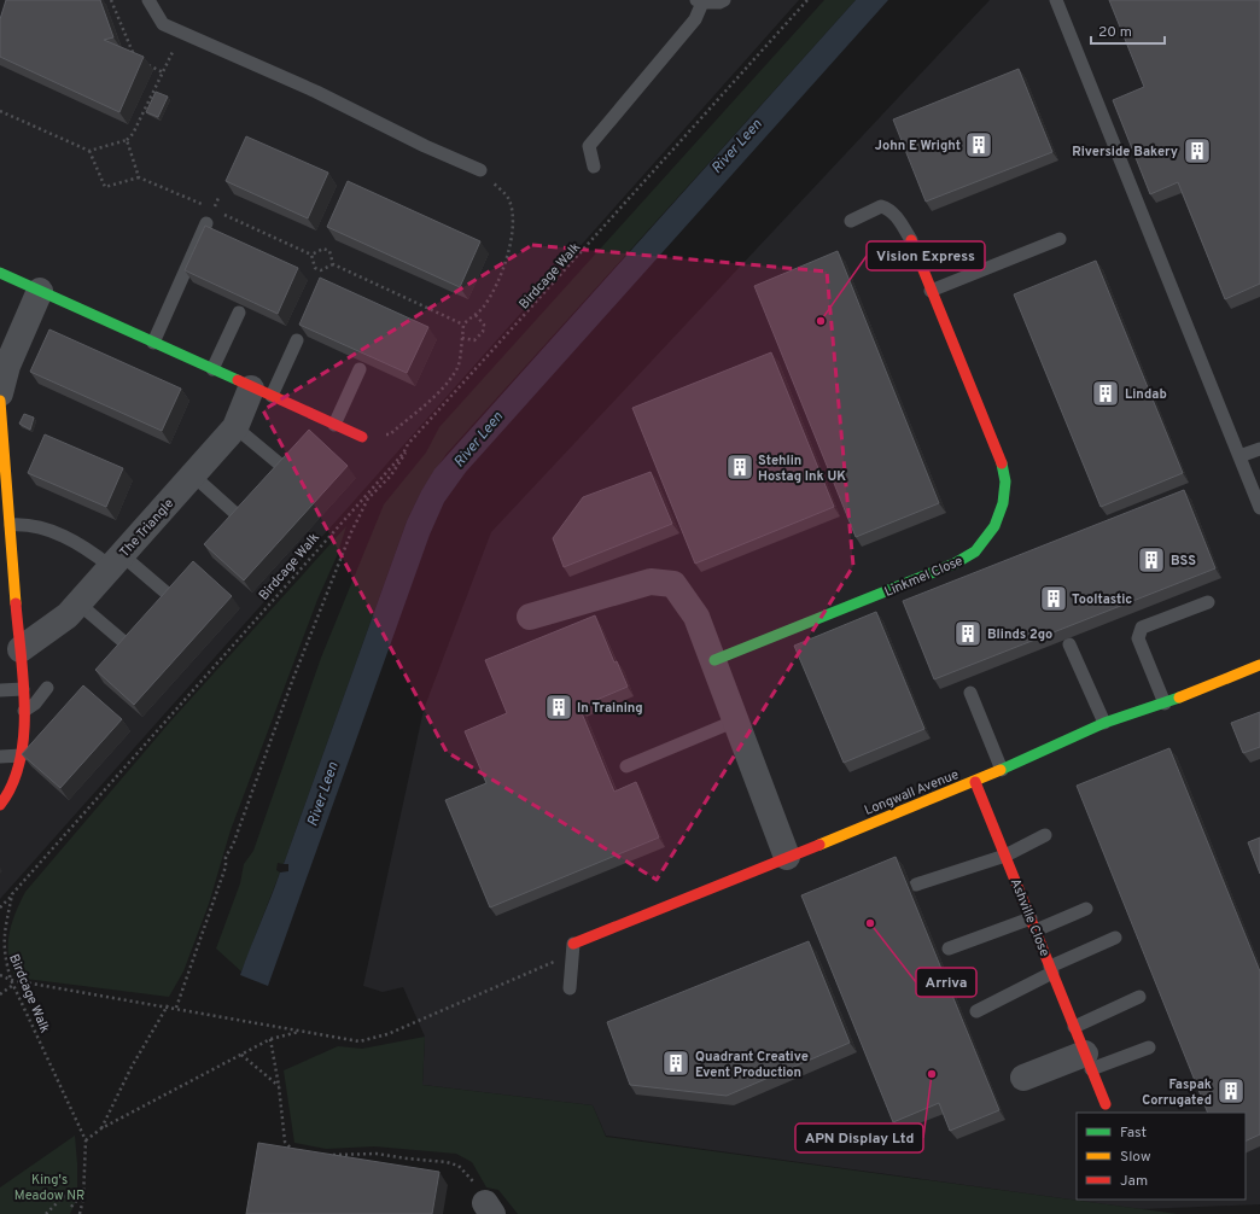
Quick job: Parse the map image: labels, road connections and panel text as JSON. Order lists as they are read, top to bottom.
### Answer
{
  "streets": {
    "street": [
      "The Triangle",
      "Linkmel Close",
      "Longwall Avenue",
      "Ashville Close"
    ],
    "path": ["Birdcage Walk"]
  },
  "crossings": [
    ["Longwall Avenue", "Ashville Close"]
  ],
  "water": ["River Leen"],
  "parks": ["King's Meadow NR"],
  "places": {
    "building": [
      "John E Wright",
      "Riverside Bakery",
      "Lindab",
      "Stehlin Hostag Ink UK",
      "BSS",
      "Tooltastic",
      "Blinds 2go",
      "In Training",
      "Quadrant Creative Event Production",
      "Faspak Corrugated"
    ],
    "other": ["Vision Express", "Arriva", "APN Display Ltd"]
  },
  "legend": ["Fast", "Slow", "Jam"],
  "scale_bar": "20 m"
}
